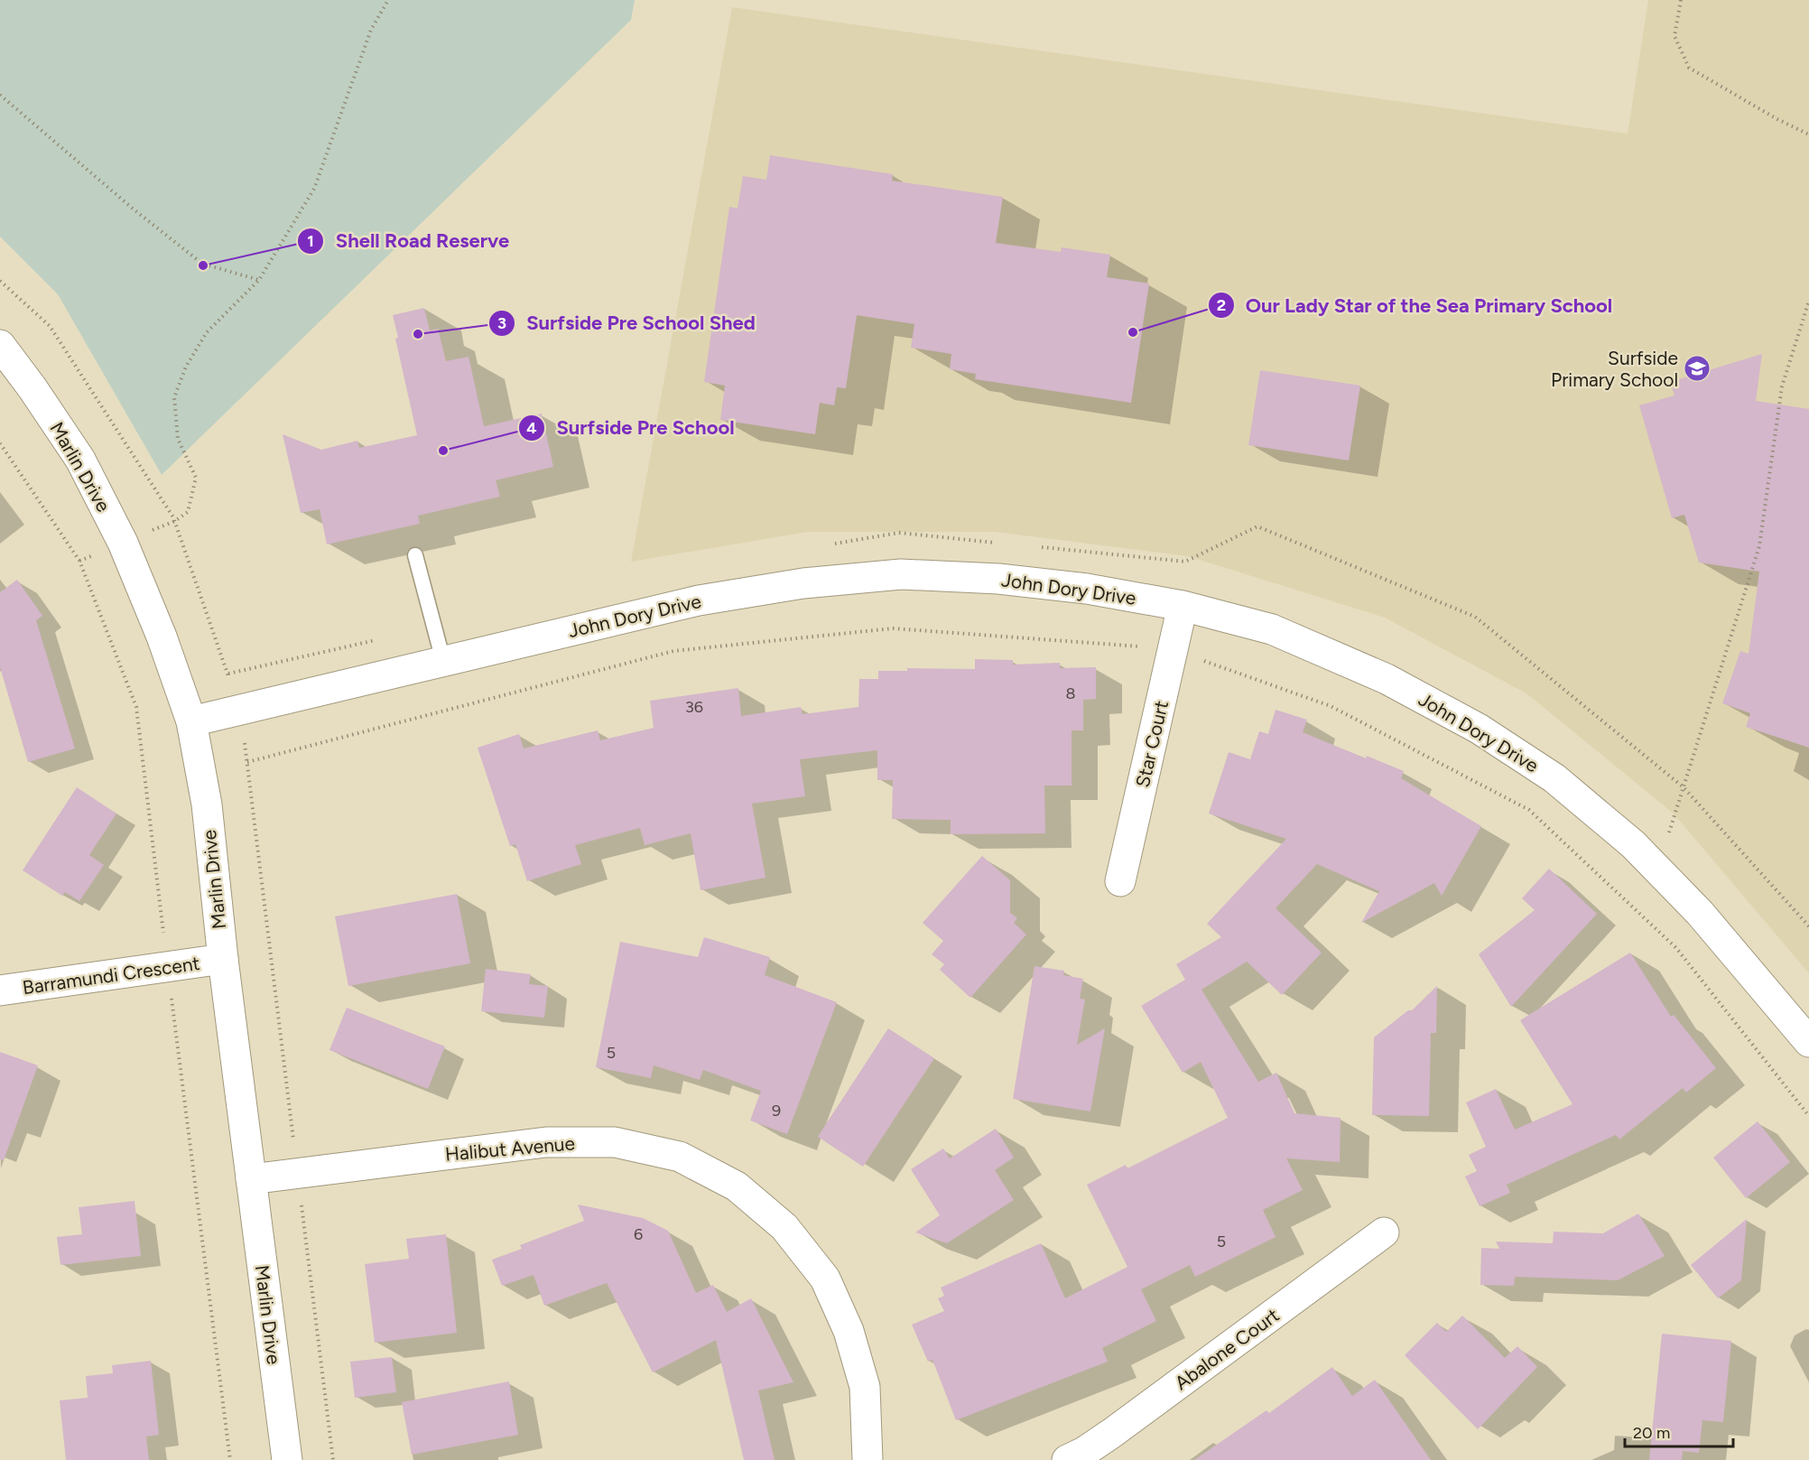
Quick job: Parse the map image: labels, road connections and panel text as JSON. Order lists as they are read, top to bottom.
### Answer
{
  "streets": {
    "street": [
      "Marlin Drive",
      "John Dory Drive",
      "Star Court",
      "Barramundi Crescent",
      "Halibut Avenue",
      "Abalone Court"
    ]
  },
  "crossings": [
    ["Marlin Drive", "John Dory Drive"],
    ["Marlin Drive", "Barramundi Crescent"],
    ["Marlin Drive", "Halibut Avenue"],
    ["John Dory Drive", "Star Court"]
  ],
  "places": {
    "other": [
      "Shell Road Reserve",
      "Our Lady Star of the Sea Primary School",
      "Surfside Pre School Shed",
      "Surfside Pre School"
    ],
    "school or university": ["Surfside Primary School"]
  },
  "house_numbers": [
    "8",
    "36",
    "5",
    "9",
    "6",
    "5"
  ],
  "scale_bar": "20 m"
}
